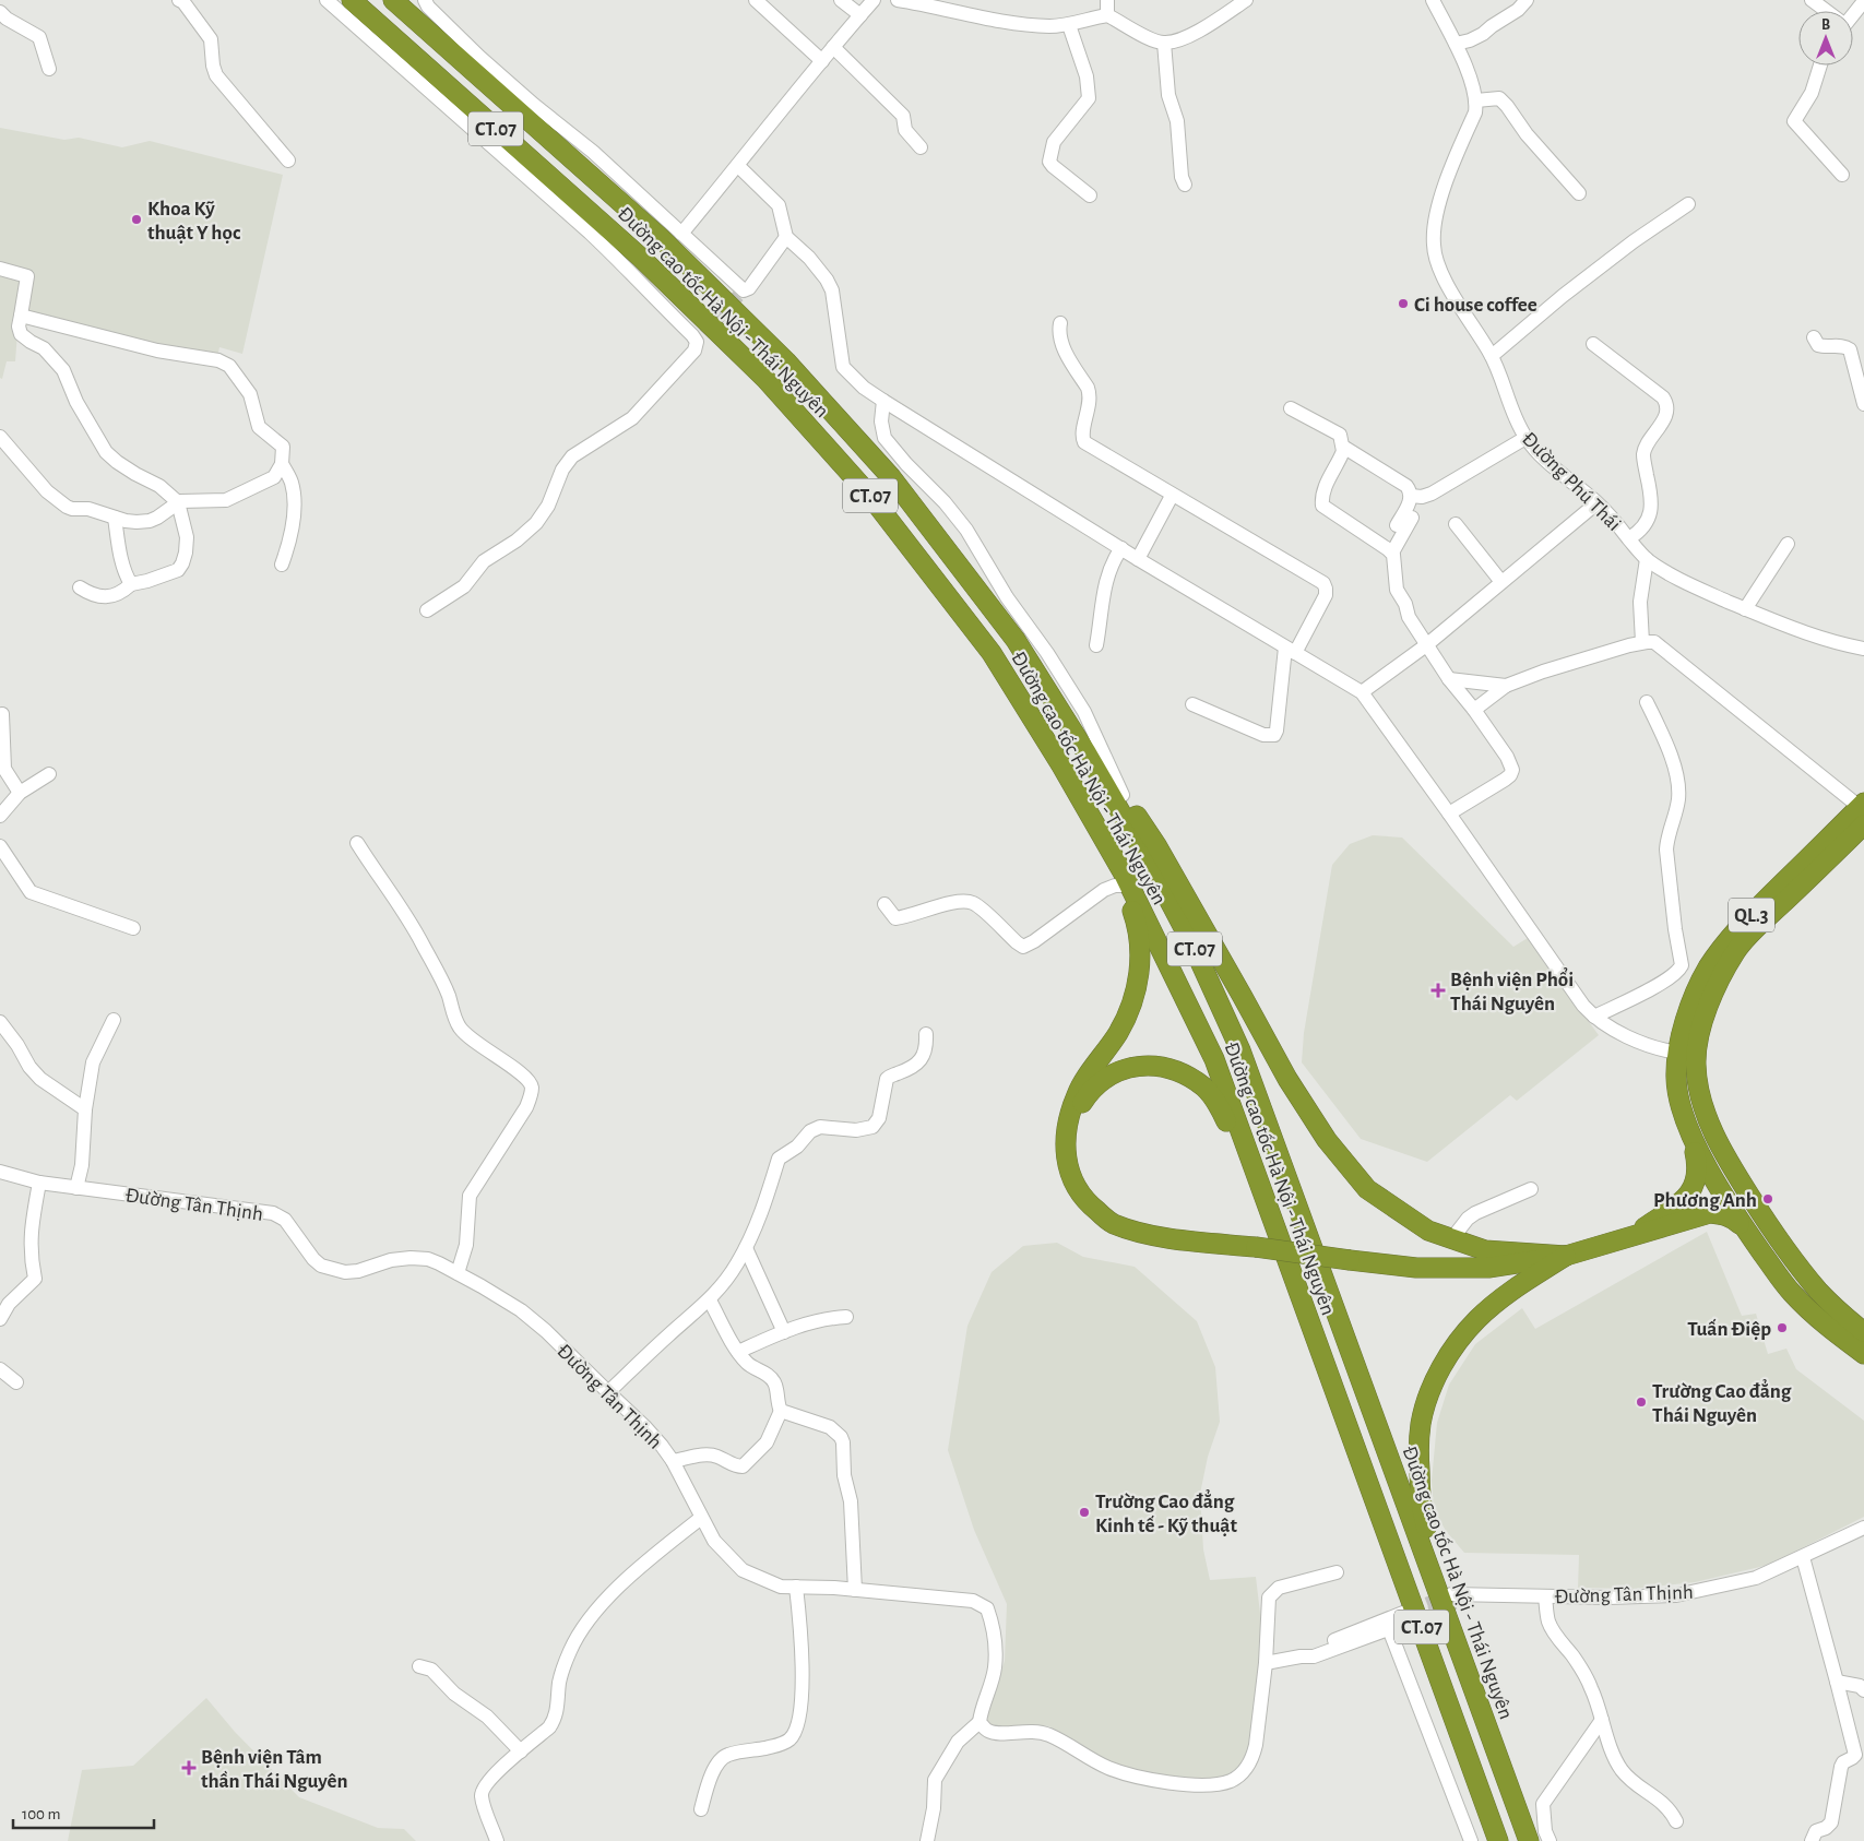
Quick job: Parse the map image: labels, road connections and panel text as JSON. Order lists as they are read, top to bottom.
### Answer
{
  "streets": {
    "highway": ["CT.07", "Đường cao tốc Hà Nội - Thái Nguyên", "QL.3"],
    "street": ["Đường Phú Thái", "Đường Tân Thịnh"]
  },
  "places": {
    "other": [
      "Khoa Kỹ thuật Y học",
      "Ci house coffee",
      "Phương Anh",
      "Tuấn Điệp",
      "Trường Cao đẳng Thái Nguyên",
      "Trường Cao đẳng Kinh tế - Kỹ thuật"
    ],
    "health": ["Bệnh viện Phổi Thái Nguyên", "Bệnh viện Tâm thần Thái Nguyên"]
  },
  "scale_bar": "100 m",
  "north": "top"
}
